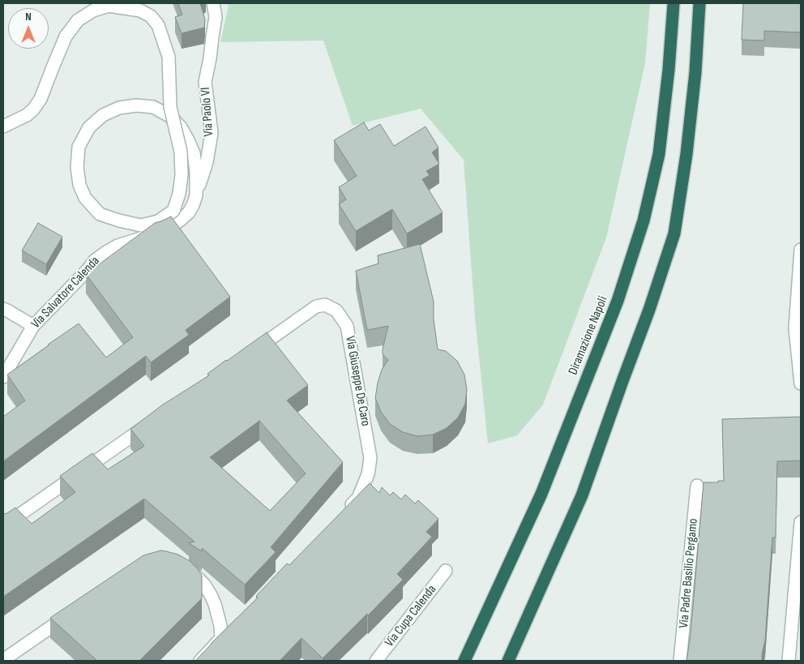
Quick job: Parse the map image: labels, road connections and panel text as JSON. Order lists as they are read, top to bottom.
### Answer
{
  "streets": {
    "highway": ["Diramazione Napoli"],
    "street": [
      "Via Paolo VI",
      "Via Salvatore Calenda",
      "Via Giuseppe De Caro",
      "Via Padre Basilio Pergamo",
      "Via Cupa Calenda"
    ]
  },
  "crossings": [
    ["Via Paolo VI", "Via Salvatore Calenda"]
  ],
  "north": "top"
}
